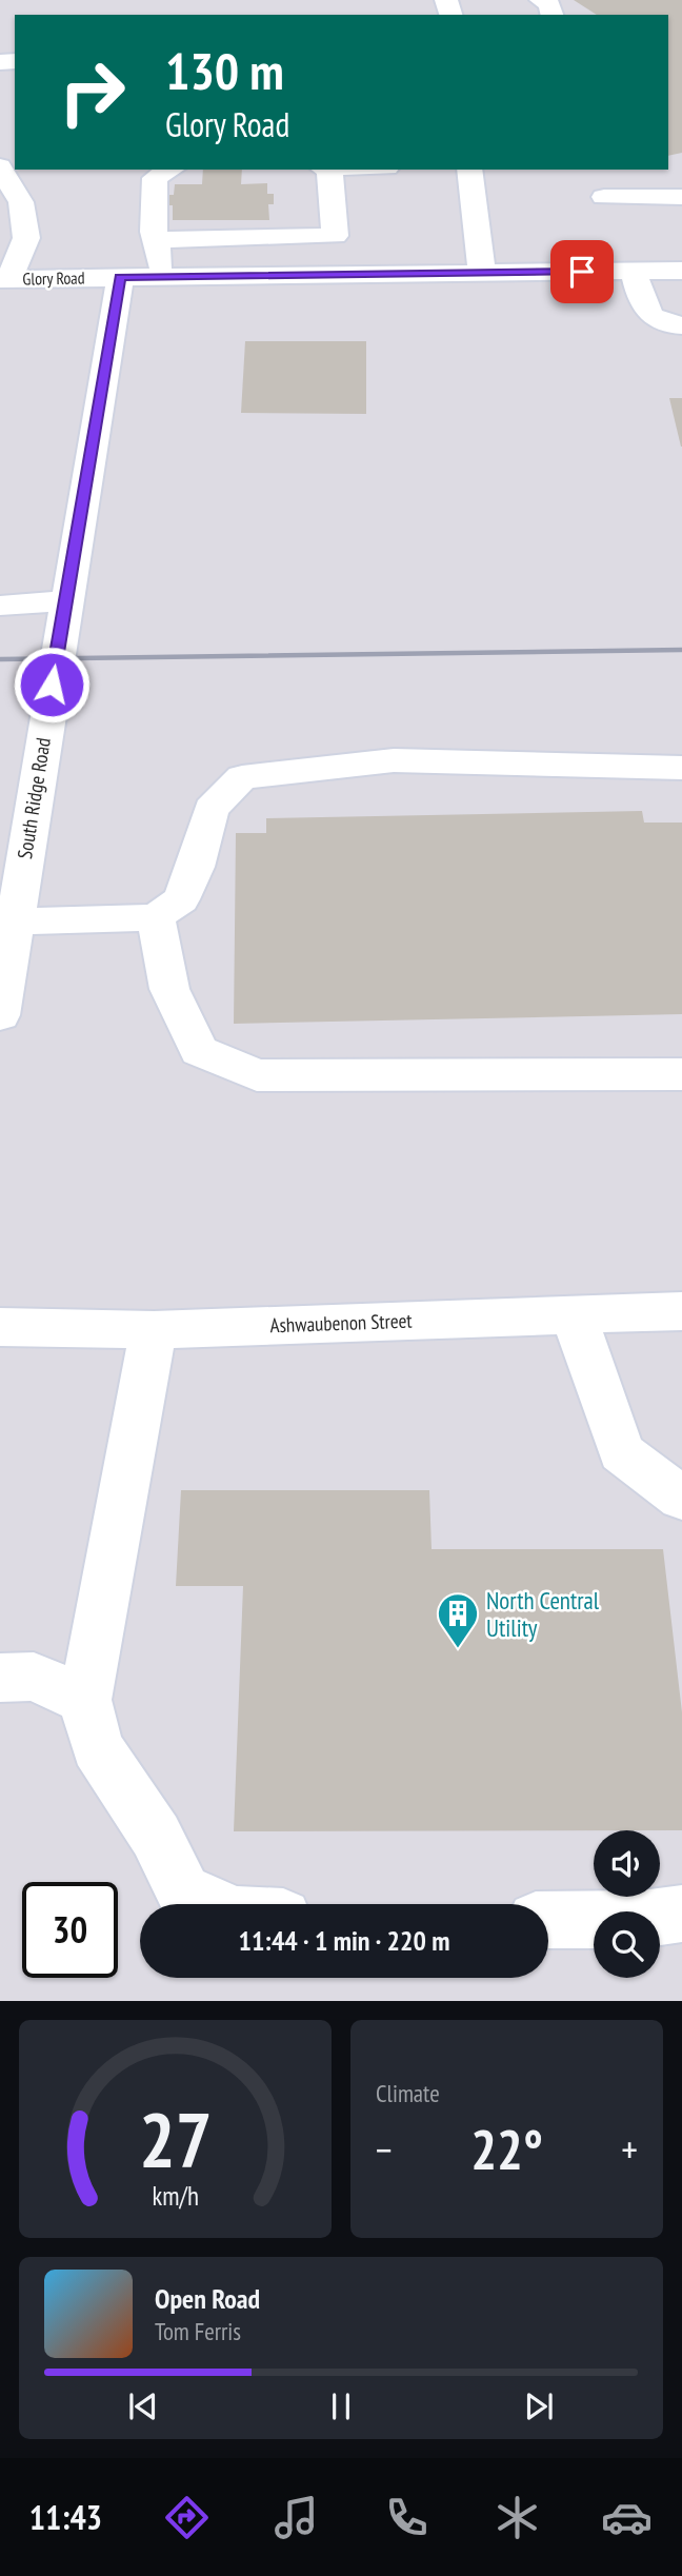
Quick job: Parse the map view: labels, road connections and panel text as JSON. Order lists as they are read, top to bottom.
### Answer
{
  "streets": {
    "street": ["Glory Road", "South Ridge Road", "Ashwaubenon Street"]
  },
  "crossings": [
    ["Glory Road", "South Ridge Road"]
  ],
  "places": {
    "building": ["North Central Utility"]
  },
  "page": {
    "turn": ["130 m", "Glory Road"],
    "limit": "30",
    "trip": "11:44 · 1 min · 220 m",
    "tile": "Climate",
    "heat": ["−", "22°", "+"],
    "song": ["Open Road", "Tom Ferris"],
    "tabs": "11:43",
    "gauge": ["27", "km/h"]
  }
}
